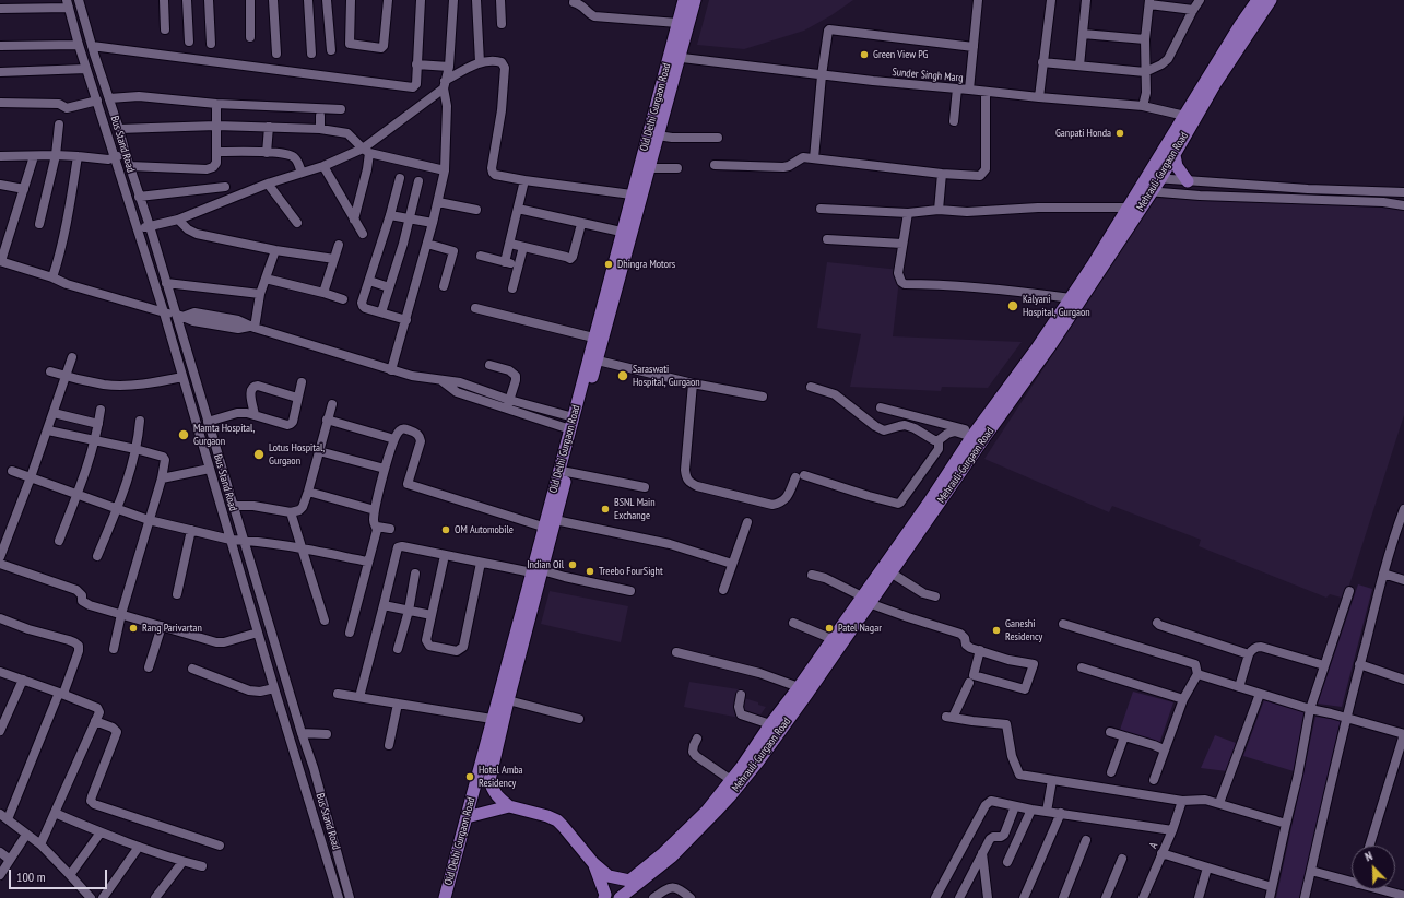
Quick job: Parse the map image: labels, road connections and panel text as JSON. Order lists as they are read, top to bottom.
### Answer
{
  "streets": {
    "main road": ["Old Delhi Gurgaon Road", "Mehrauli-Gurgaon Road"],
    "street": ["Sunder Singh Marg", "Bus Stand Road", "A"]
  },
  "crossings": [
    ["Sunder Singh Marg", "Old Delhi Gurgaon Road"],
    ["Sunder Singh Marg", "Mehrauli-Gurgaon Road"]
  ],
  "places": [
    "Green View PG",
    "Ganpati Honda",
    "Dhingra Motors",
    "Kalyani Hospital, Gurgaon",
    "Saraswati Hospital, Gurgaon",
    "Mamta Hospital, Gurgaon",
    "Lotus Hospital, Gurgaon",
    "BSNL Main Exchange",
    "OM Automobile",
    "Indian Oil",
    "Treebo FourSight",
    "Rang Parivartan",
    "Patel Nagar",
    "Ganeshi Residency",
    "Hotel Amba Residency"
  ],
  "scale_bar": "100 m",
  "north": "top left"
}
